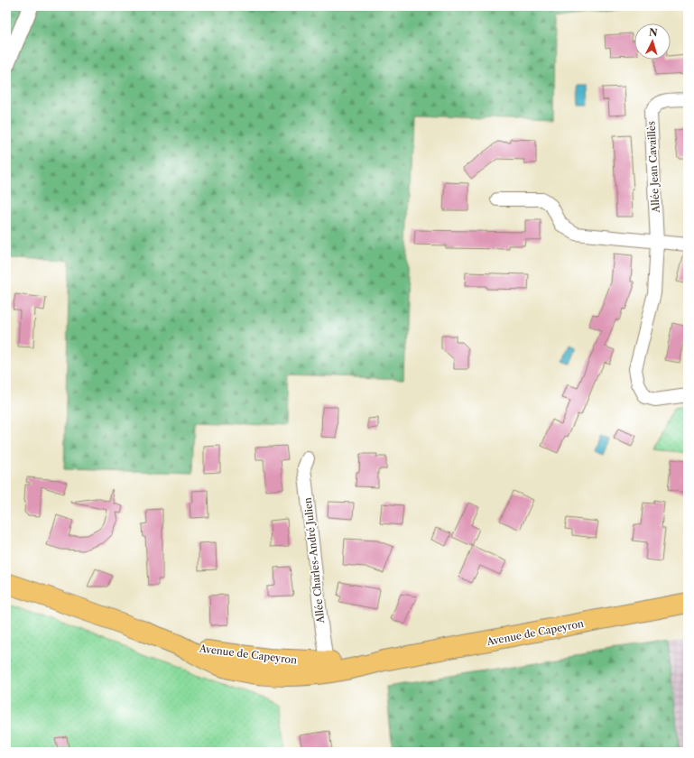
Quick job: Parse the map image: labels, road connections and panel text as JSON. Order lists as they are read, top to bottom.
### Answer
{
  "streets": {
    "main road": ["Avenue de Capeyron"],
    "street": ["Allée Jean Cavaillès", "Allée Charles-André Julien"]
  },
  "crossings": [
    ["Allée Charles-André Julien", "Avenue de Capeyron"]
  ],
  "north": "top"
}
